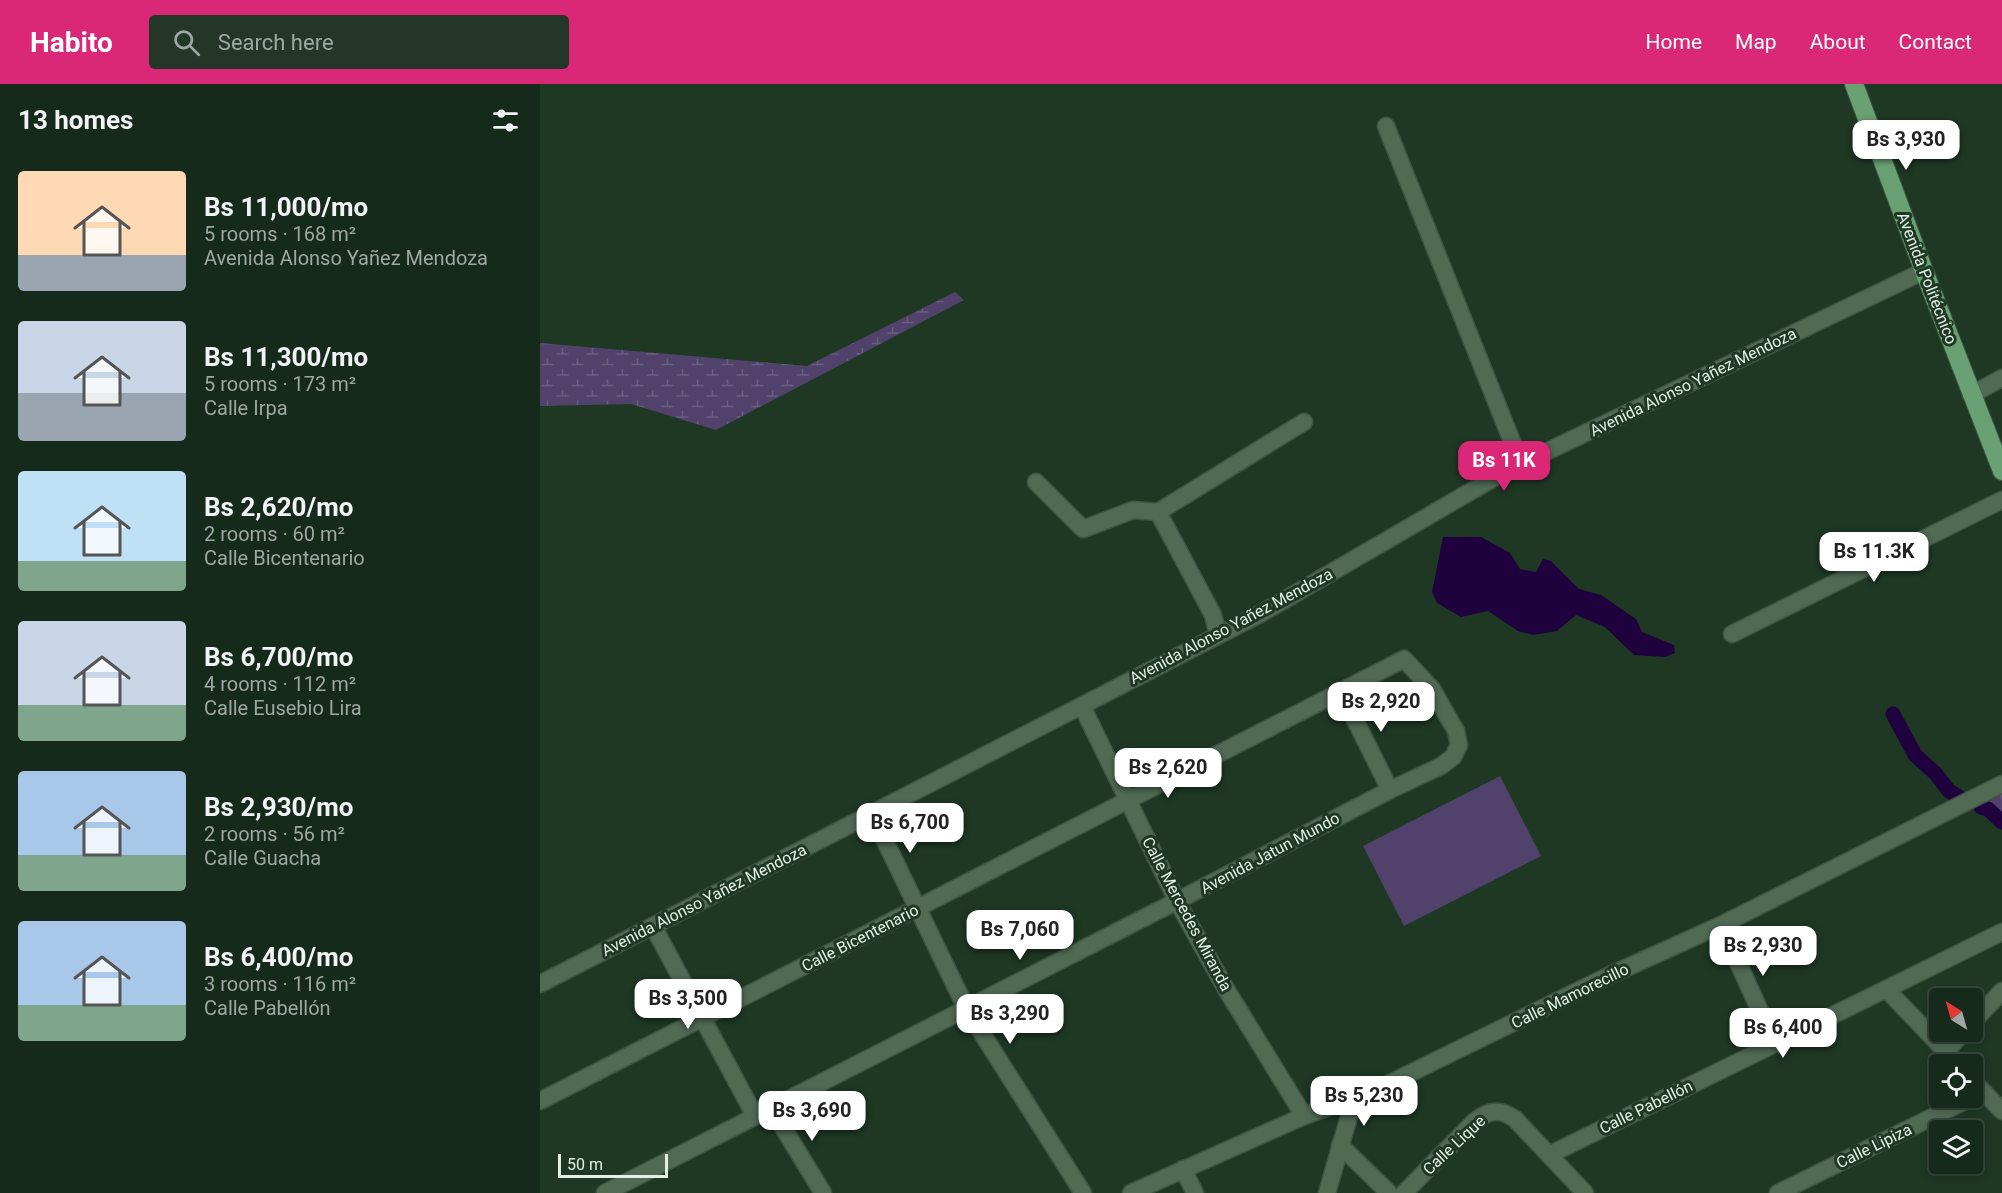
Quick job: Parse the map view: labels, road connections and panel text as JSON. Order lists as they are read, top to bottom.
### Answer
{
  "streets": {
    "main road": ["Avenida Politécnico"],
    "street": [
      "Avenida Alonso Yañez Mendoza",
      "Avenida Jatun Mundo",
      "Calle Mercedes Miranda",
      "Calle Bicentenario",
      "Calle Mamorecillo",
      "Calle Pabellón",
      "Calle Lique",
      "Calle Lipiza"
    ]
  },
  "crossings": [
    ["Avenida Politécnico", "Avenida Alonso Yañez Mendoza"],
    ["Avenida Alonso Yañez Mendoza", "Calle Mercedes Miranda"],
    ["Avenida Jatun Mundo", "Calle Mercedes Miranda"],
    ["Avenida Jatun Mundo", "Calle Bicentenario"],
    ["Calle Mercedes Miranda", "Calle Bicentenario"],
    ["Calle Mercedes Miranda", "Calle Mamorecillo"],
    ["Calle Pabellón", "Calle Lique"]
  ],
  "scale_bar": "50 m",
  "north": "top left",
  "page": {
    "header": "Habito",
    "search": "Search here",
    "nav": [
      "Home",
      "Map",
      "About",
      "Contact"
    ],
    "heading": "13 homes",
    "price": [
      "Bs 3,930",
      "Bs 11K",
      "Bs 11.3K",
      "Bs 2,920",
      "Bs 2,620",
      "Bs 6,700",
      "Bs 7,060",
      "Bs 2,930",
      "Bs 3,500",
      "Bs 3,290",
      "Bs 6,400",
      "Bs 5,230",
      "Bs 3,690"
    ],
    "list": [
      {
        "name": "Bs 11,000/mo",
        "note": "5 rooms · 168 m² · Avenida Alonso Yañez Mendoza"
      },
      {
        "name": "Bs 11,300/mo",
        "note": "5 rooms · 173 m² · Calle Irpa"
      },
      {
        "name": "Bs 2,620/mo",
        "note": "2 rooms · 60 m² · Calle Bicentenario"
      },
      {
        "name": "Bs 6,700/mo",
        "note": "4 rooms · 112 m² · Calle Eusebio Lira"
      },
      {
        "name": "Bs 2,930/mo",
        "note": "2 rooms · 56 m² · Calle Guacha"
      },
      {
        "name": "Bs 6,400/mo",
        "note": "3 rooms · 116 m² · Calle Pabellón"
      }
    ],
    "scale": "50 m"
  }
}
